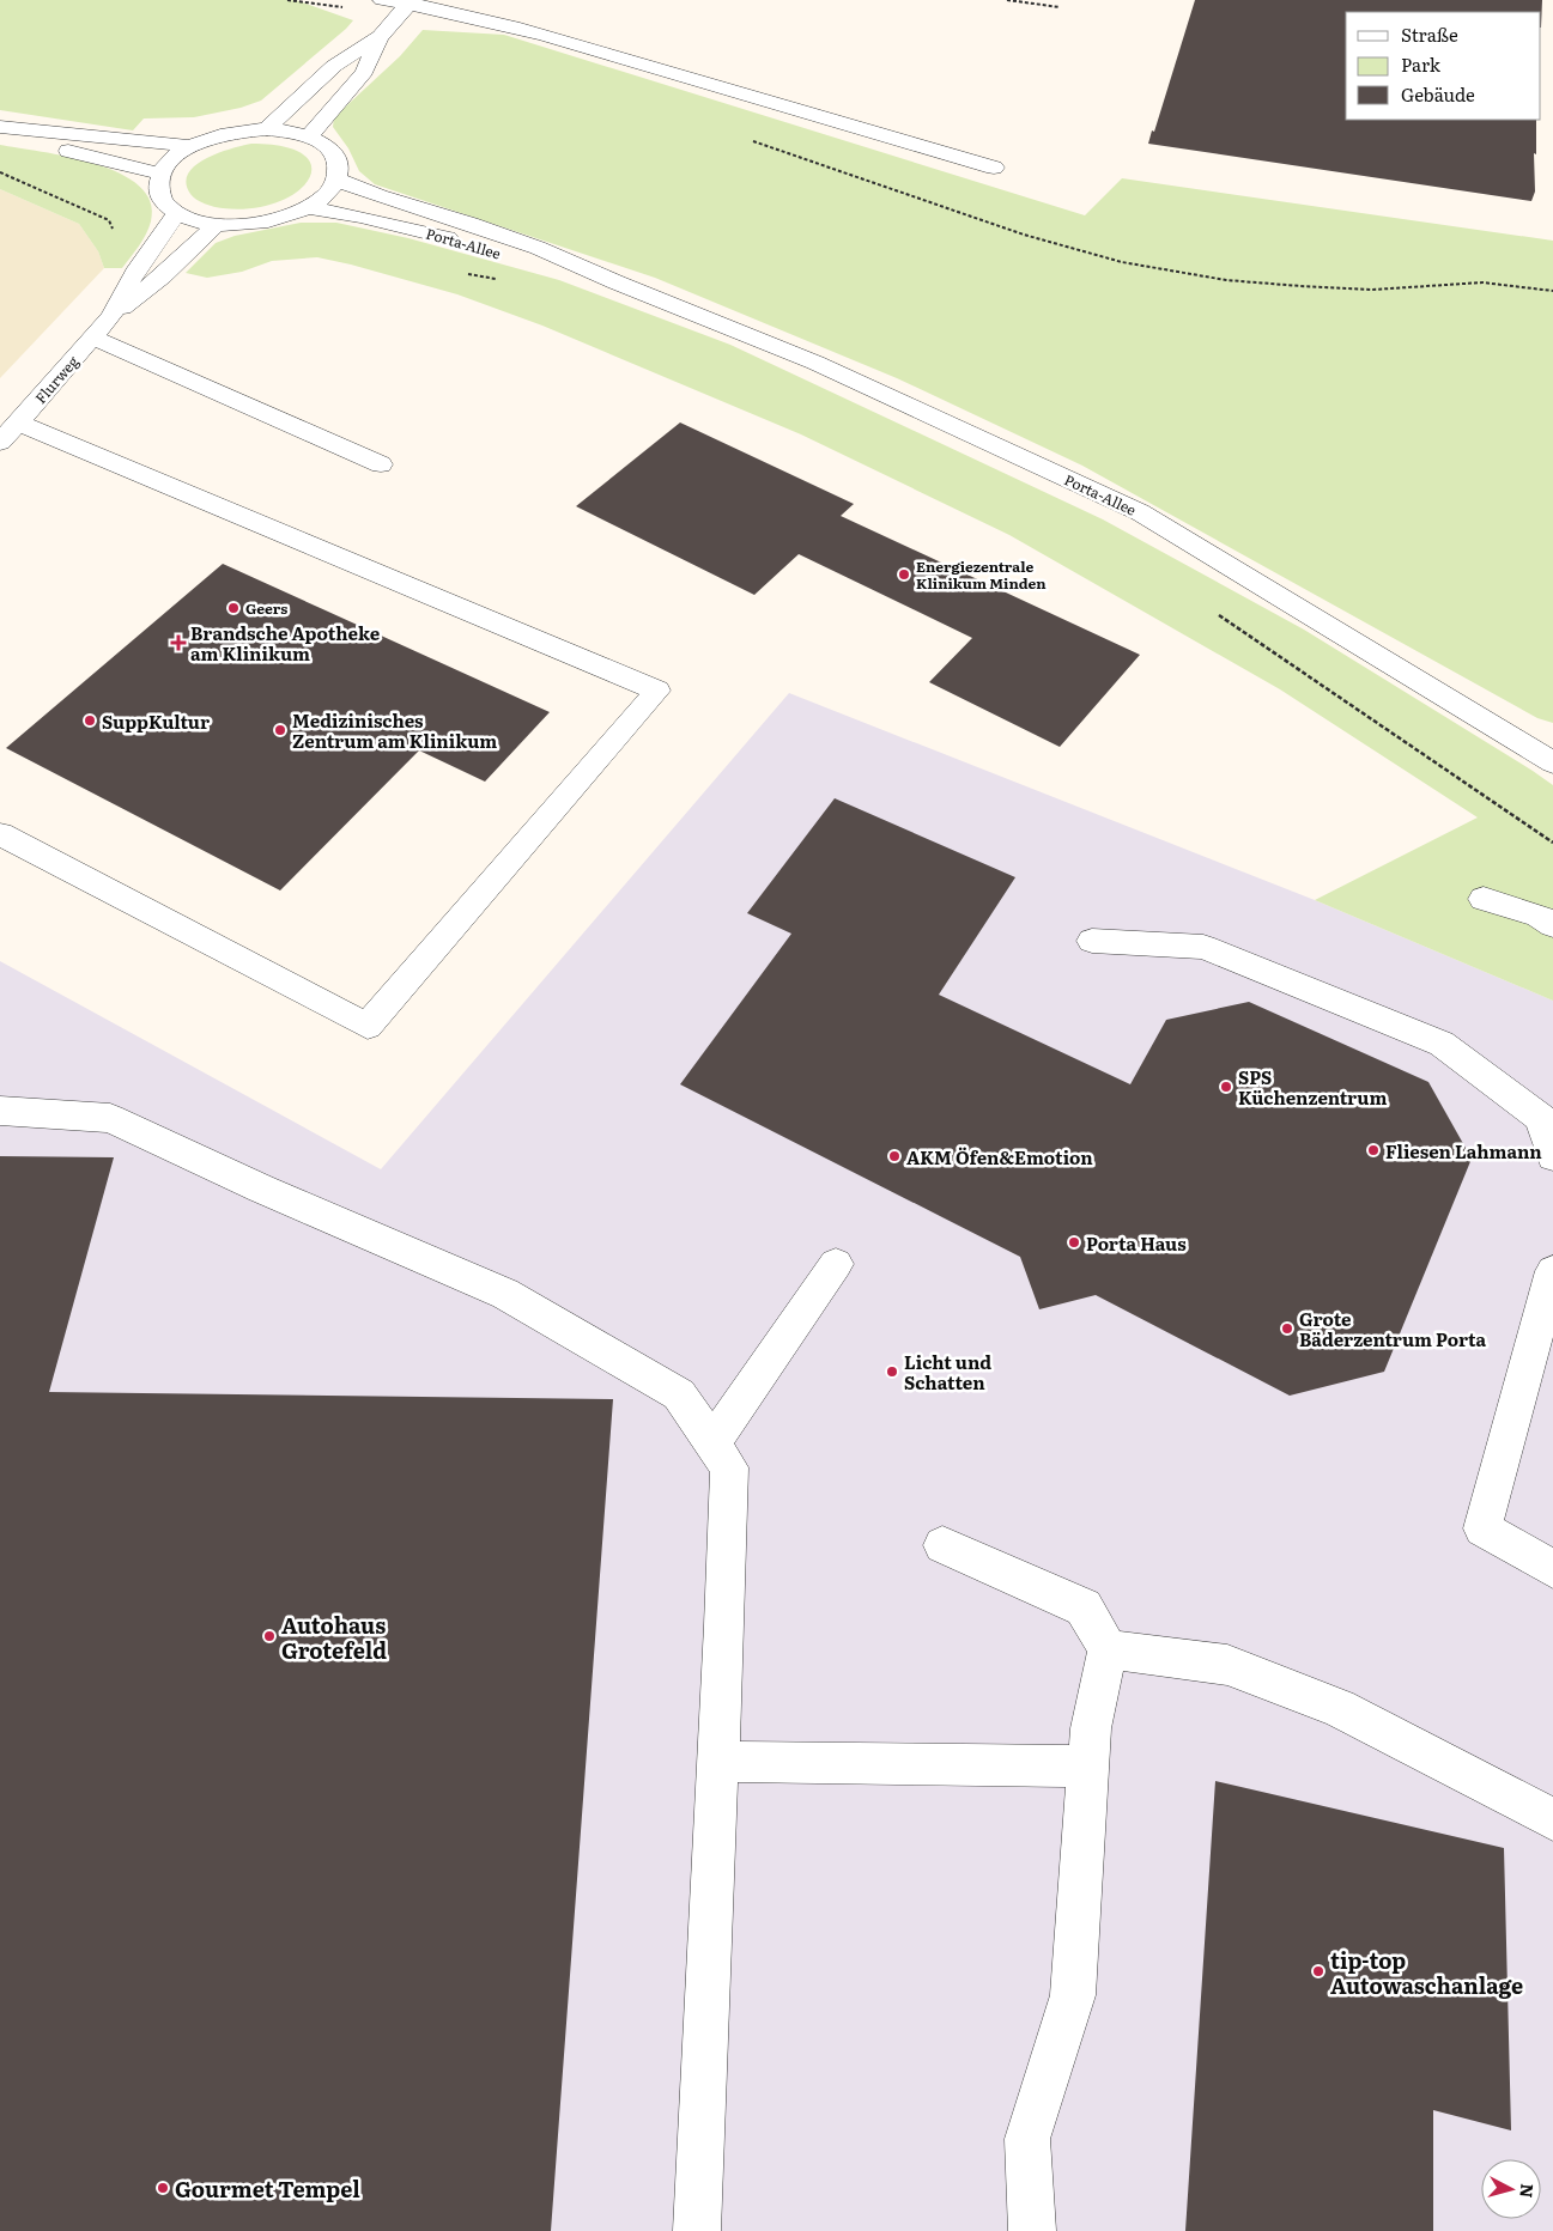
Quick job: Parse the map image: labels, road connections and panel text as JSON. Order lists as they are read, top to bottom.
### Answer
{
  "streets": {
    "street": ["Porta-Allee", "Flurweg"]
  },
  "places": {
    "other": [
      "Energiezentrale Klinikum Minden",
      "Geers",
      "SuppKultur",
      "Medizinisches Zentrum am Klinikum",
      "SPS Küchenzentrum",
      "Fliesen Lahmann",
      "AKM Öfen&Emotion",
      "Porta Haus",
      "Grote Bäderzentrum Porta",
      "Licht und Schatten",
      "Autohaus Grotefeld",
      "tip-top Autowaschanlage",
      "Gourmet Tempel"
    ],
    "health": ["Brandsche Apotheke am Klinikum"]
  },
  "legend": ["Straße", "Park", "Gebäude"],
  "north": "right"
}
